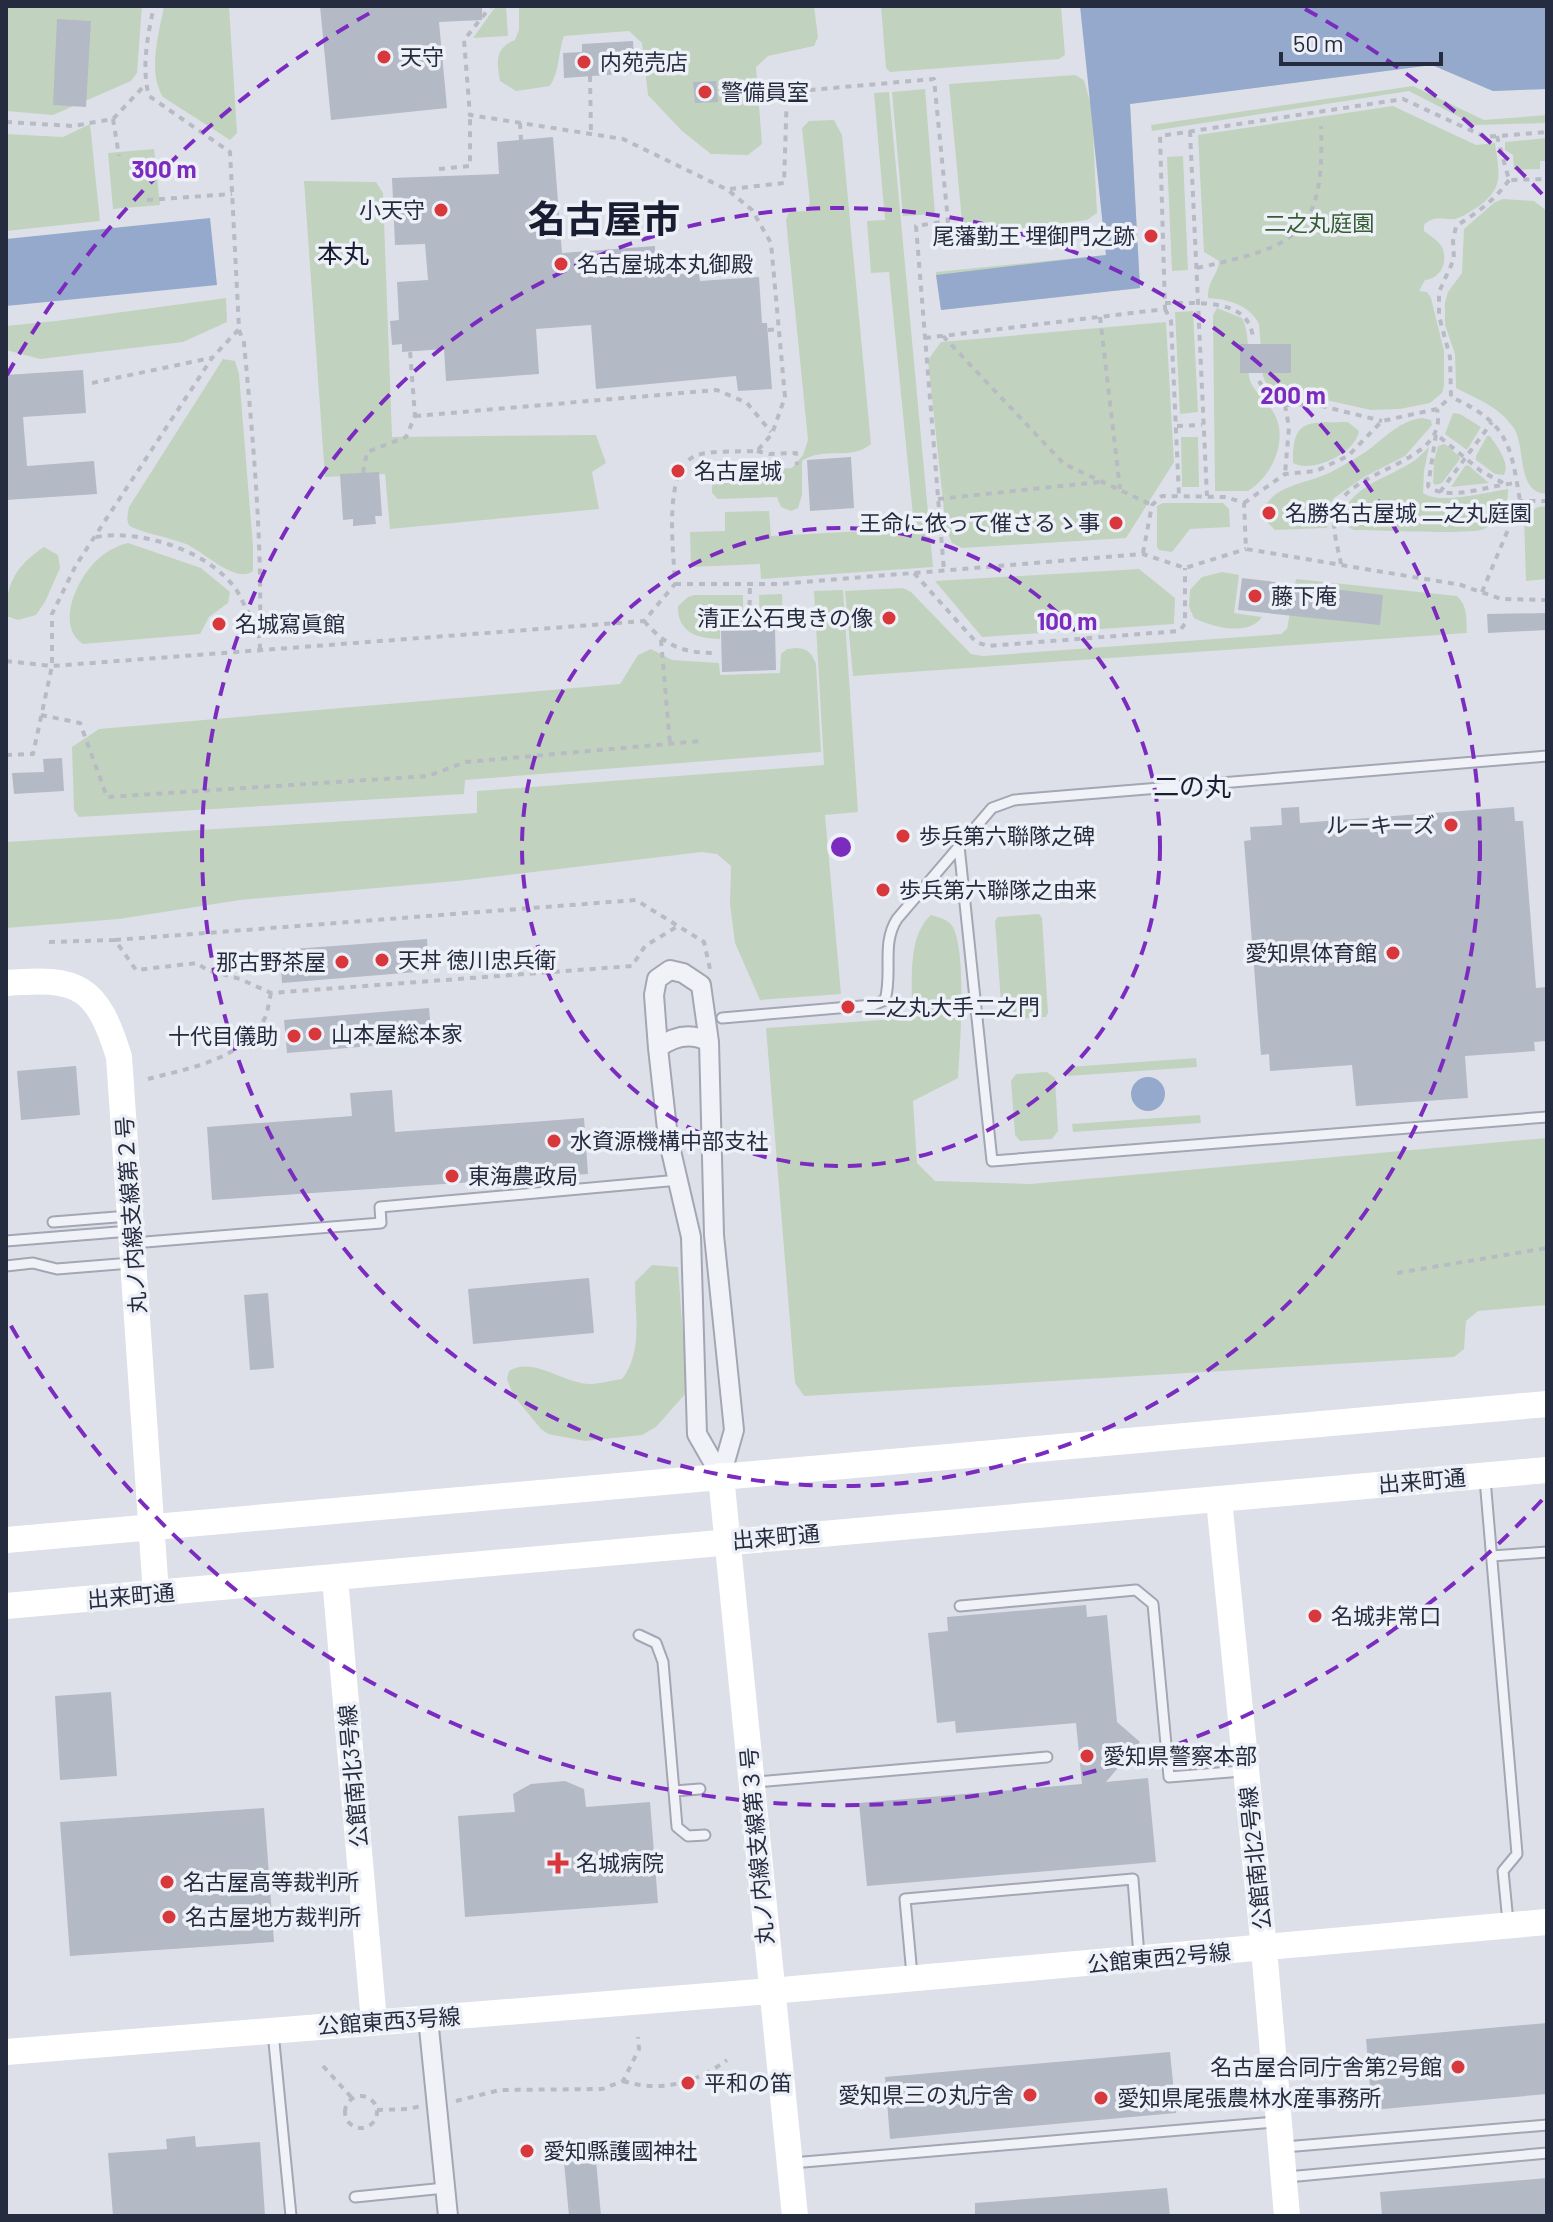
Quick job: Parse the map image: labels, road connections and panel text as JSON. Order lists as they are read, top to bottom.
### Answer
{
  "streets": {
    "street": [
      "丸ノ内線支線第２号",
      "出来町通",
      "公館南北3号線",
      "丸ノ内線支線第３号",
      "公館南北2号線",
      "公館東西2号線",
      "公館東西3号線"
    ]
  },
  "crossings": [
    ["丸ノ内線支線第２号", "出来町通"],
    ["出来町通", "公館南北3号線"],
    ["出来町通", "丸ノ内線支線第３号"],
    ["出来町通", "公館南北2号線"],
    ["公館南北3号線", "公館東西3号線"],
    ["丸ノ内線支線第３号", "公館東西2号線"],
    ["丸ノ内線支線第３号", "公館東西3号線"],
    ["公館南北2号線", "公館東西2号線"],
    ["公館東西2号線", "公館東西3号線"]
  ],
  "districts": ["名古屋市", "本丸", "二の丸"],
  "parks": ["二之丸庭園"],
  "places": {
    "other": [
      "天守",
      "内苑売店",
      "警備員室",
      "小天守",
      "尾藩勤王 埋御門之跡",
      "名古屋城本丸御殿",
      "名古屋城",
      "名勝名古屋城 二之丸庭園",
      "王命に依って催さるゝ事",
      "藤下庵",
      "清正公石曳きの像",
      "名城寫眞館",
      "ルーキーズ",
      "歩兵第六聯隊之碑",
      "歩兵第六聯隊之由来",
      "愛知県体育館",
      "天丼 徳川忠兵衛",
      "那古野茶屋",
      "二之丸大手二之門",
      "山本屋総本家",
      "十代目儀助",
      "水資源機構中部支社",
      "東海農政局",
      "名城非常口",
      "愛知県警察本部",
      "名古屋高等裁判所",
      "名古屋地方裁判所",
      "名古屋合同庁舎第2号館",
      "平和の笛",
      "愛知県三の丸庁舎",
      "愛知県尾張農林水産事務所",
      "愛知縣護國神社"
    ],
    "health": ["名城病院"]
  },
  "scale_bar": "50 m",
  "rings": ["300 m", "200 m", "100 m"]
}
